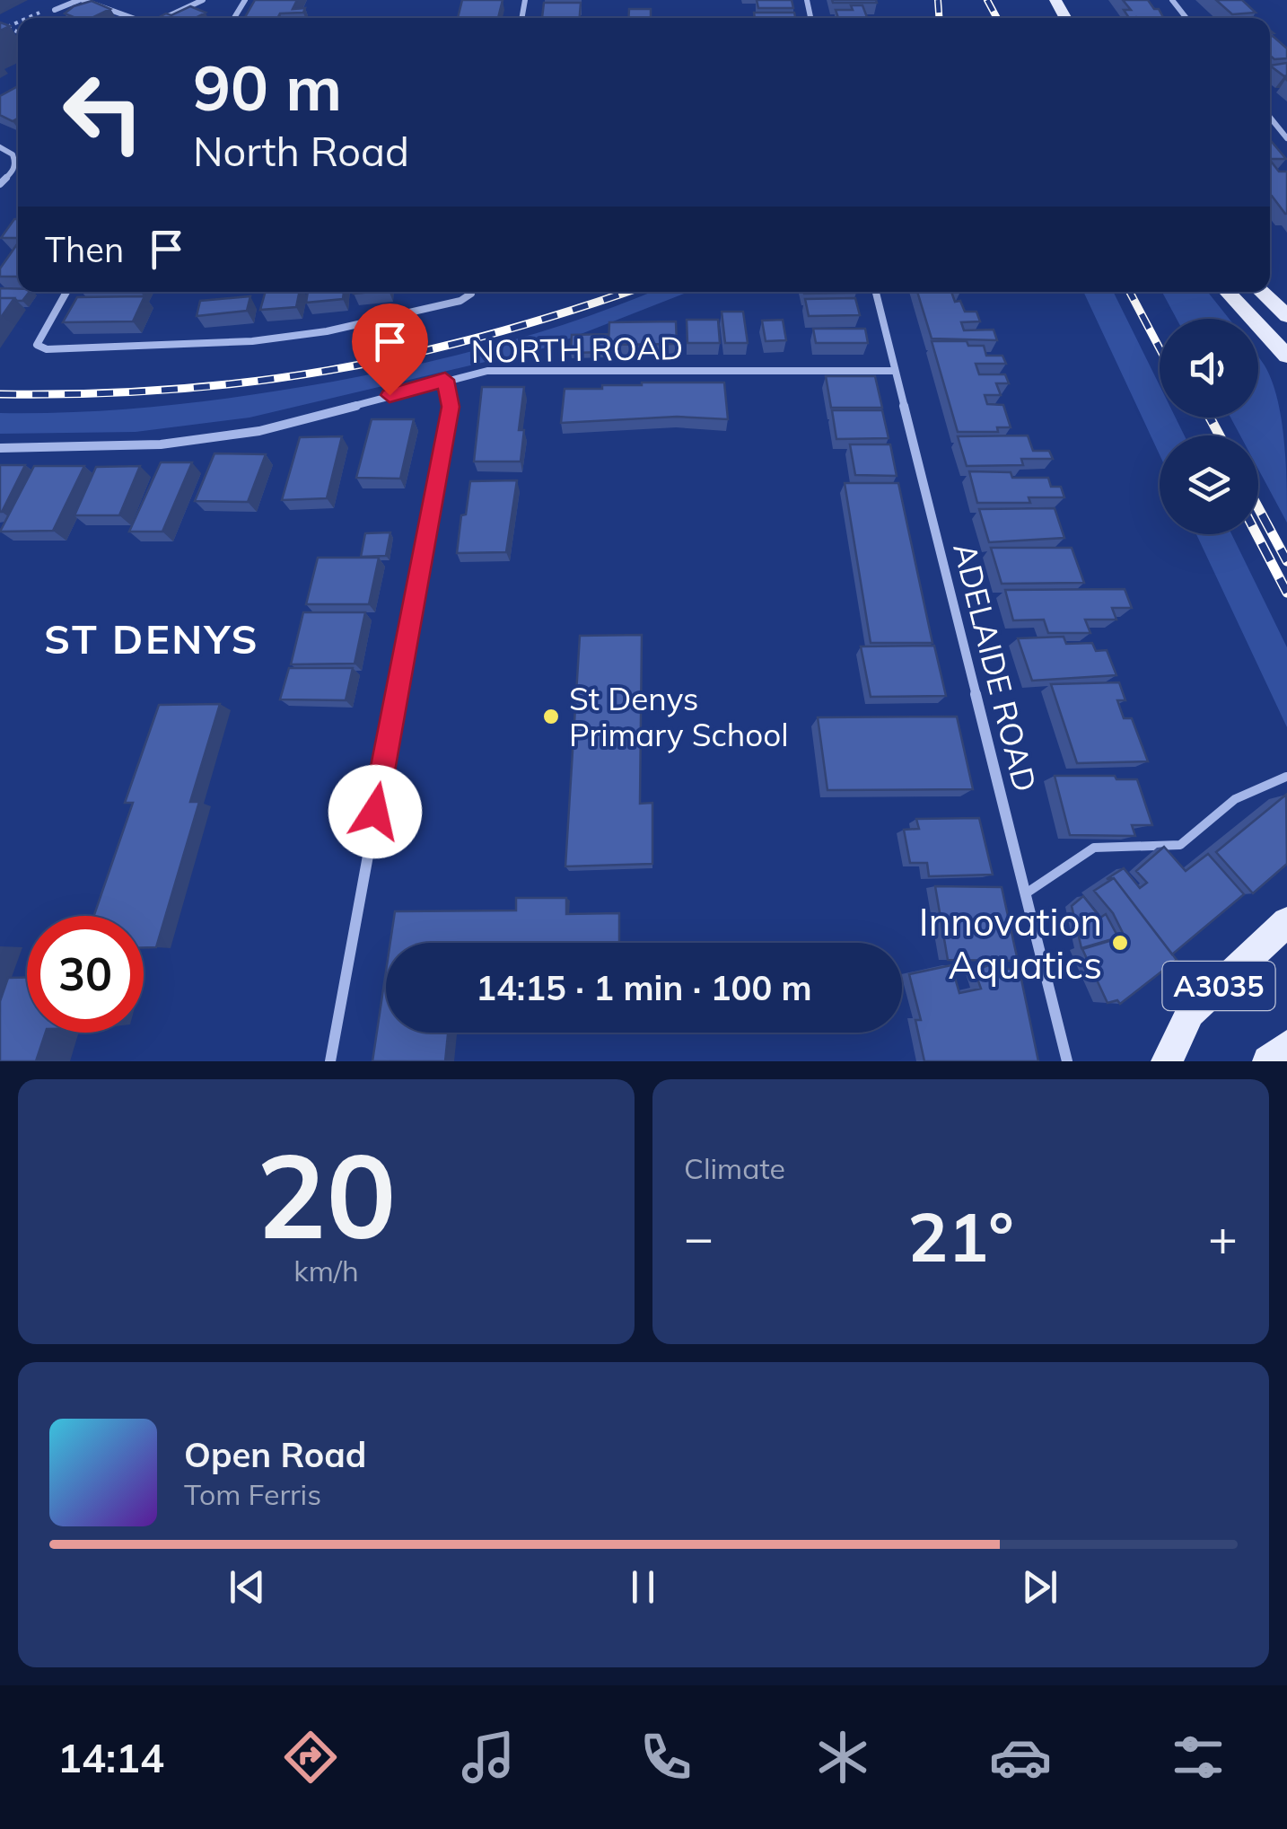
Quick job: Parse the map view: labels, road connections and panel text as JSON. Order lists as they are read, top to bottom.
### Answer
{
  "streets": {
    "main road": ["A3035"],
    "street": ["NORTH ROAD", "ADELAIDE ROAD"]
  },
  "crossings": [
    ["NORTH ROAD", "ADELAIDE ROAD"]
  ],
  "districts": ["ST DENYS"],
  "places": ["St Denys Primary School", "Innovation Aquatics"],
  "page": {
    "turn": ["90 m", "North Road"],
    "then": "Then",
    "limit": "30",
    "trip": "14:15 · 1 min · 100 m",
    "tile": [
      ["20", "km/h"],
      "Climate"
    ],
    "heat": ["−", "21°", "+"],
    "song": ["Open Road", "Tom Ferris"],
    "tabs": "14:14"
  }
}
